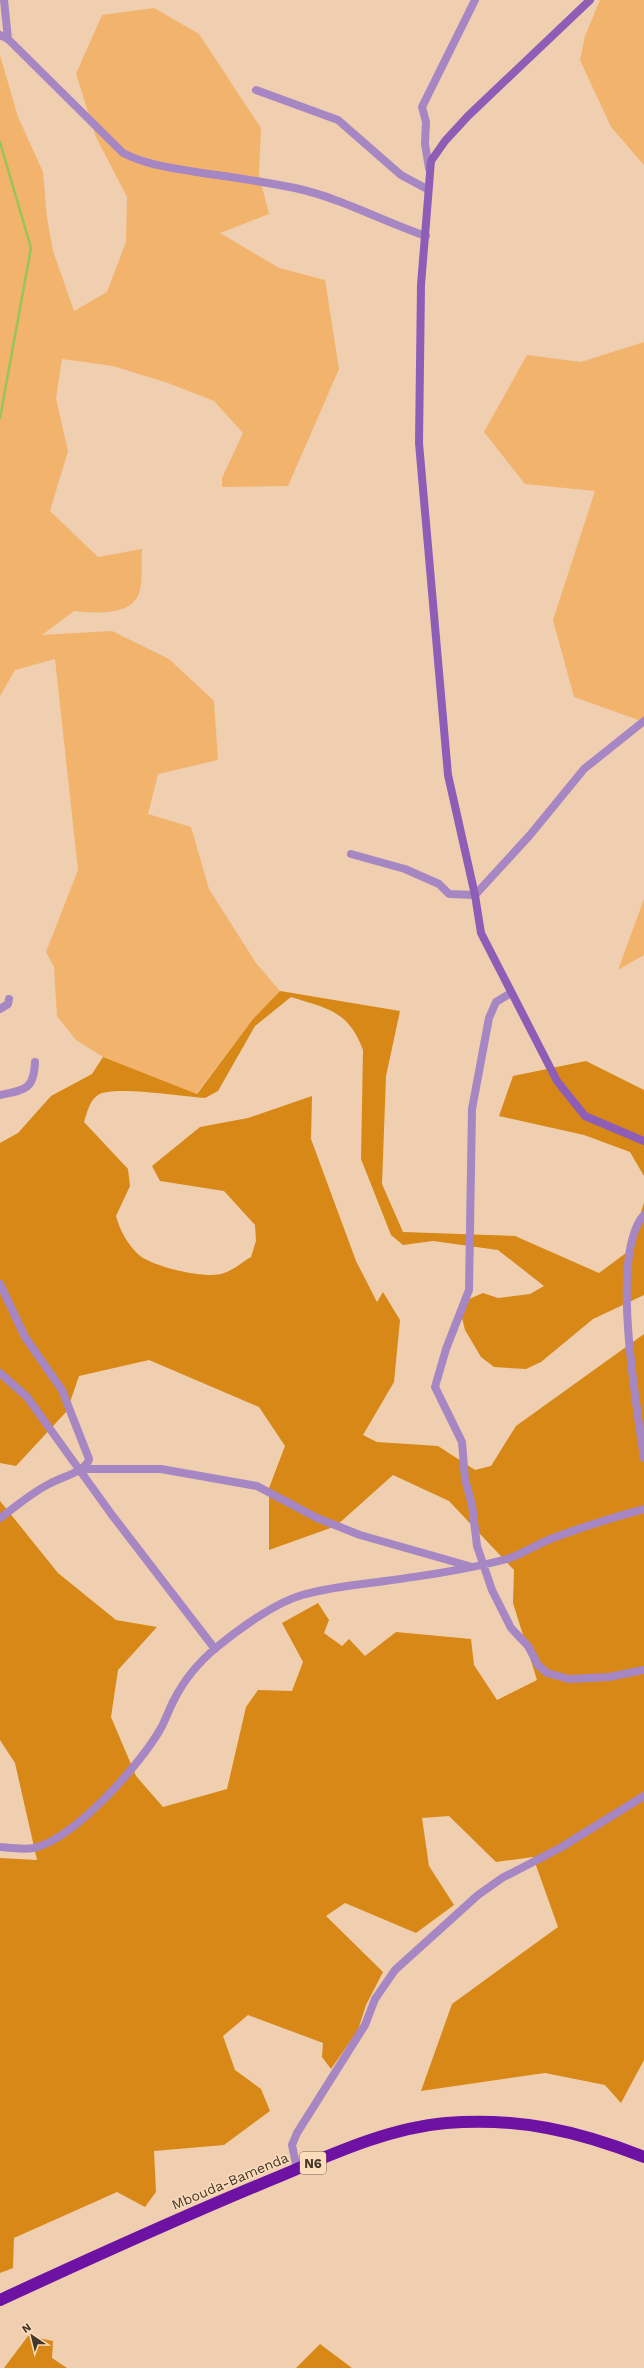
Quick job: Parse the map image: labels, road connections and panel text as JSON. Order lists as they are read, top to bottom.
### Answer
{
  "streets": {
    "highway": ["N6", "Mbouda-Bamenda"]
  },
  "north": "top left"
}
